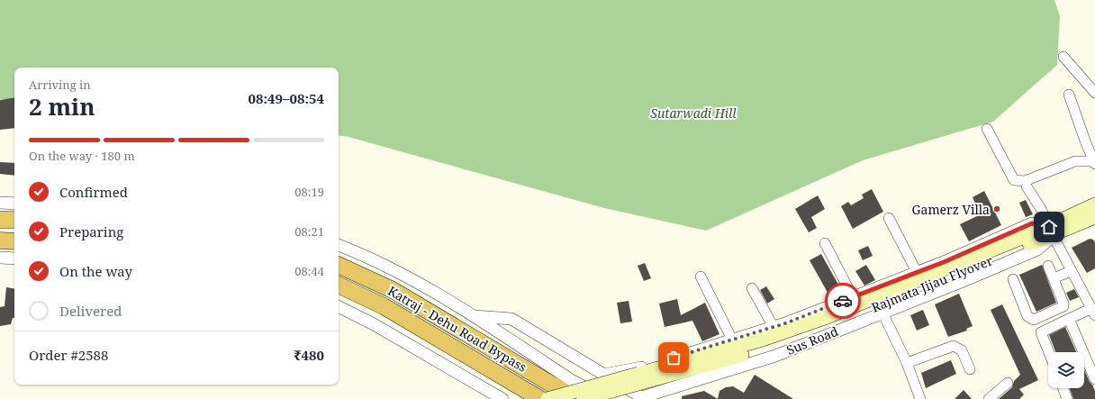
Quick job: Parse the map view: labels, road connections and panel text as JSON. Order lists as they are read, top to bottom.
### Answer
{
  "streets": {
    "highway": ["Katraj - Dehu Road Bypass"],
    "main road": ["Rajmata Jijau Flyover", "Sus Road"]
  },
  "crossings": [
    ["Rajmata Jijau Flyover", "Sus Road"]
  ],
  "parks": ["Sutarwadi Hill"],
  "places": ["Gamerz Villa"],
  "page": {
    "heading": ["2 min", "Arriving in", "08:49–08:54"],
    "panel": ["Order #2588", "₹480"],
    "bar": "On the way · 180 m",
    "list": [
      ["Confirmed", "08:19"],
      ["Preparing", "08:21"],
      ["On the way", "08:44"],
      "Delivered"
    ]
  }
}
